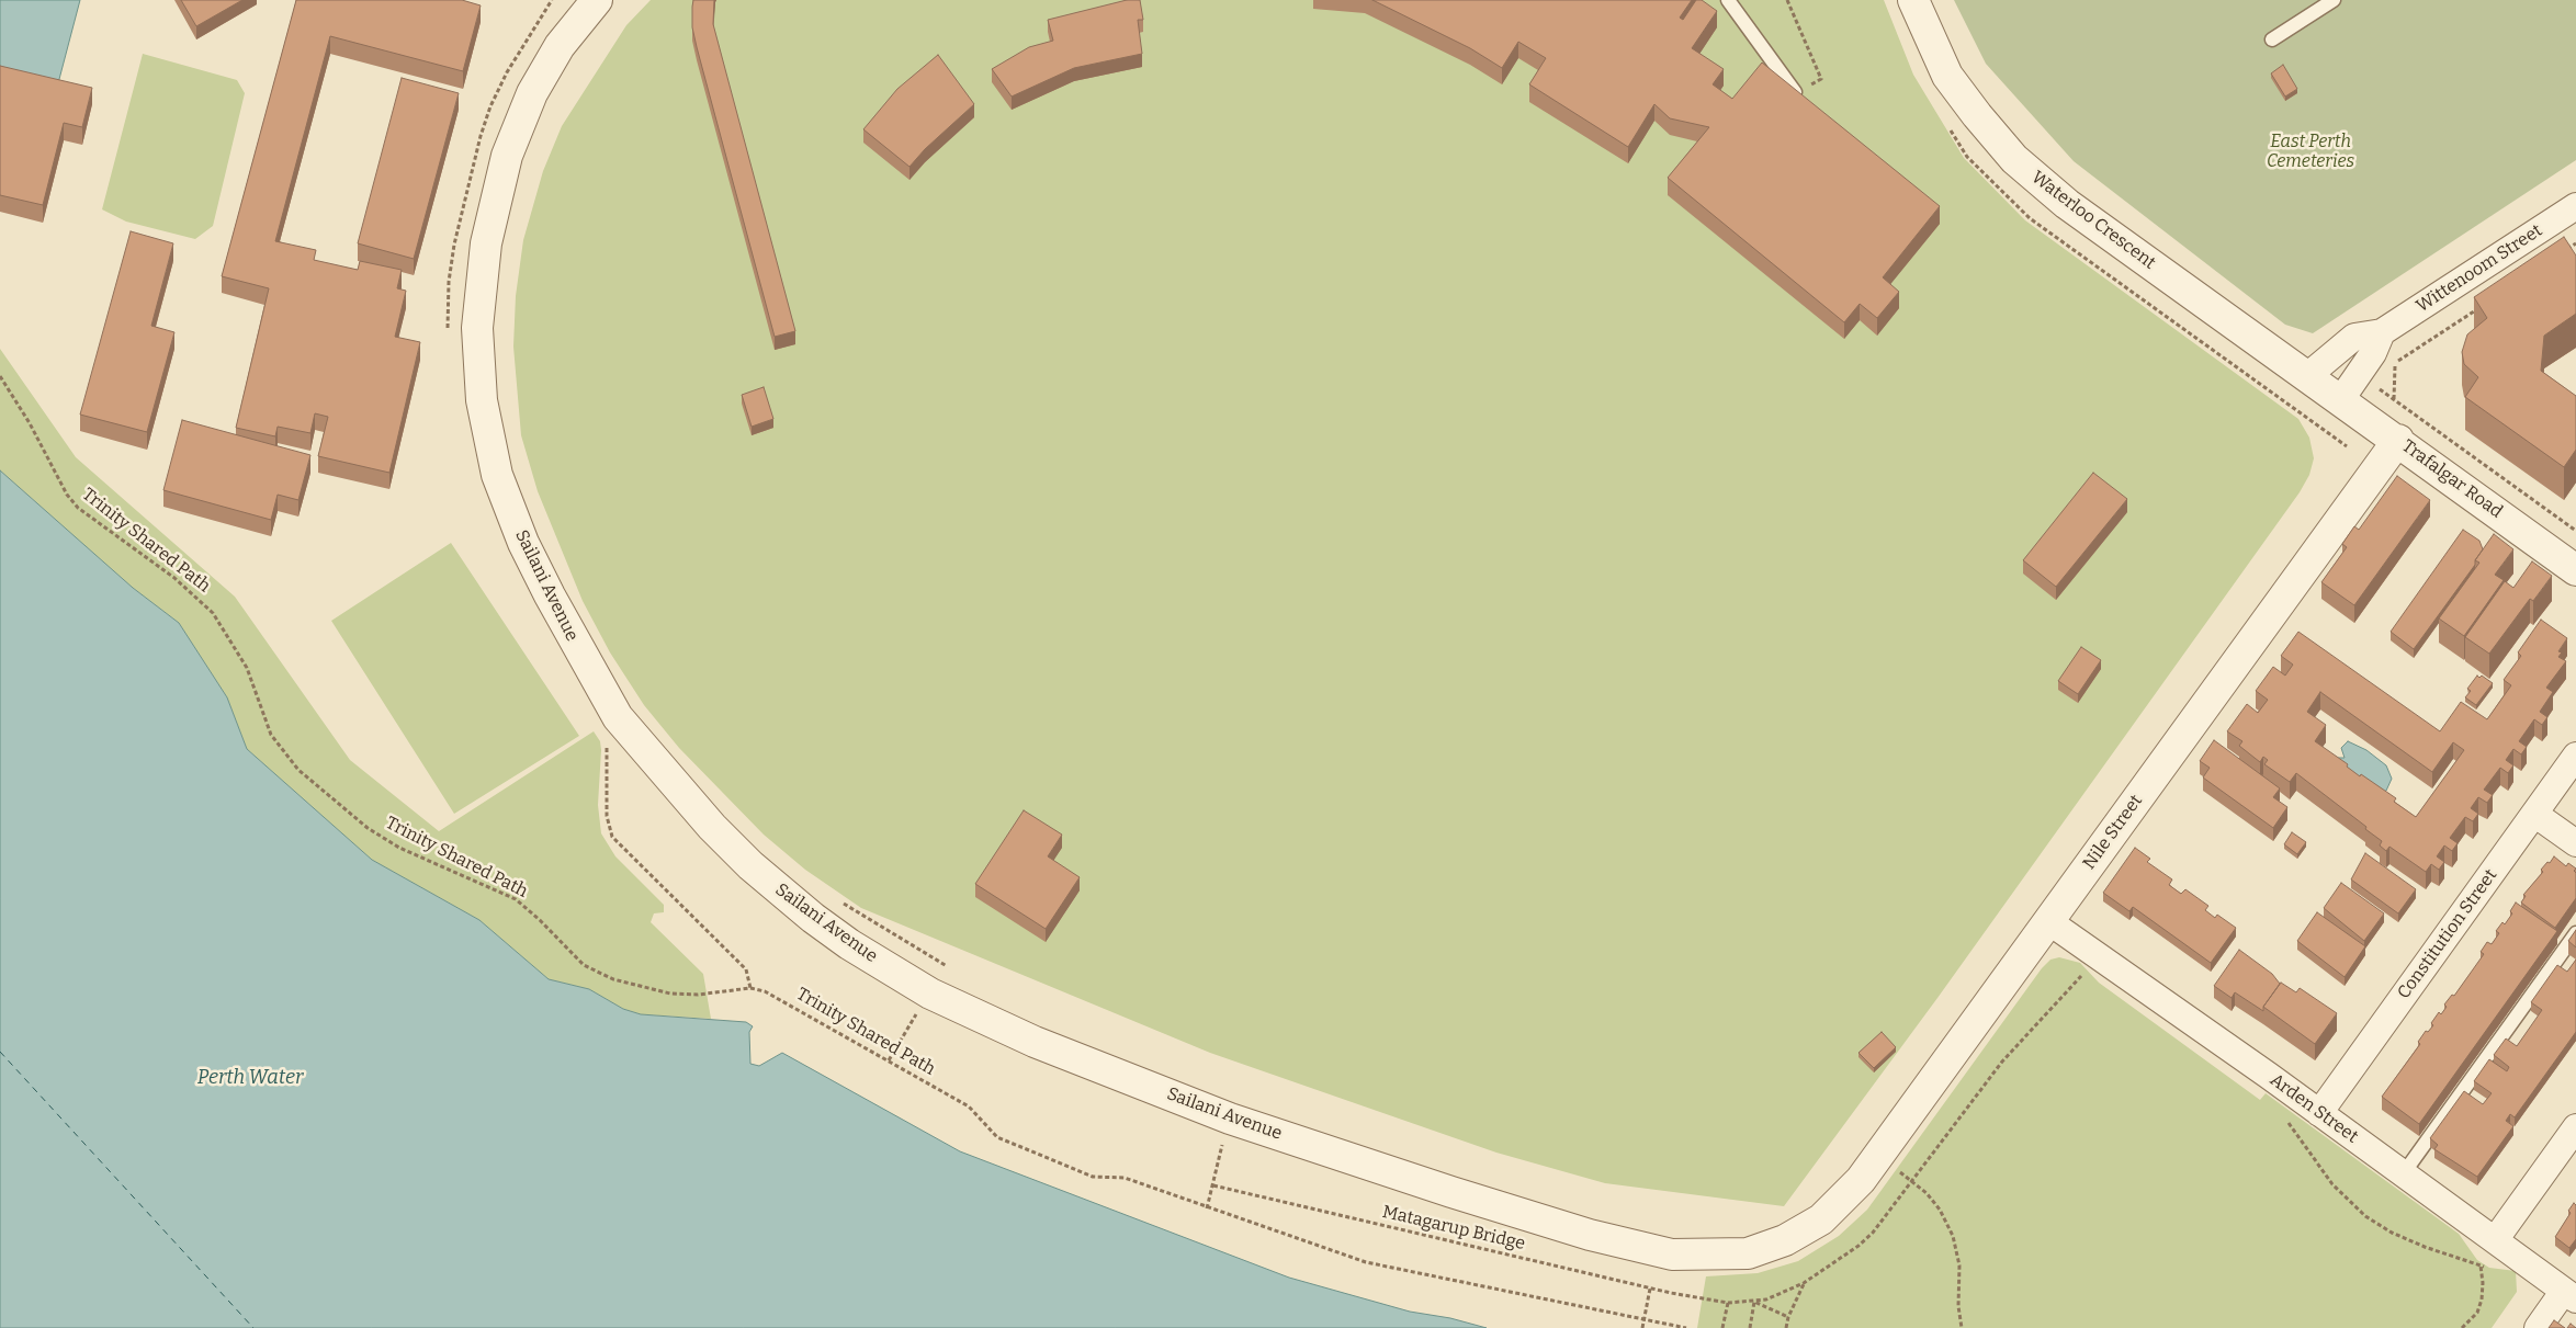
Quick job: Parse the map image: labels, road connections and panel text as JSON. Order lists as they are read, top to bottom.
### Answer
{
  "streets": {
    "street": [
      "Waterloo Crescent",
      "Wittenoom Street",
      "Trafalgar Road",
      "Sailani Avenue",
      "Nile Street",
      "Constitution Street",
      "Arden Street"
    ],
    "path": ["Trinity Shared Path", "Matagarup Bridge"]
  },
  "crossings": [
    ["Waterloo Crescent", "Wittenoom Street"],
    ["Waterloo Crescent", "Trafalgar Road"],
    ["Wittenoom Street", "Trafalgar Road"],
    ["Trafalgar Road", "Nile Street"],
    ["Sailani Avenue", "Nile Street"],
    ["Nile Street", "Arden Street"],
    ["Constitution Street", "Arden Street"]
  ],
  "water": ["Perth Water"],
  "parks": ["East Perth Cemeteries"]
}
